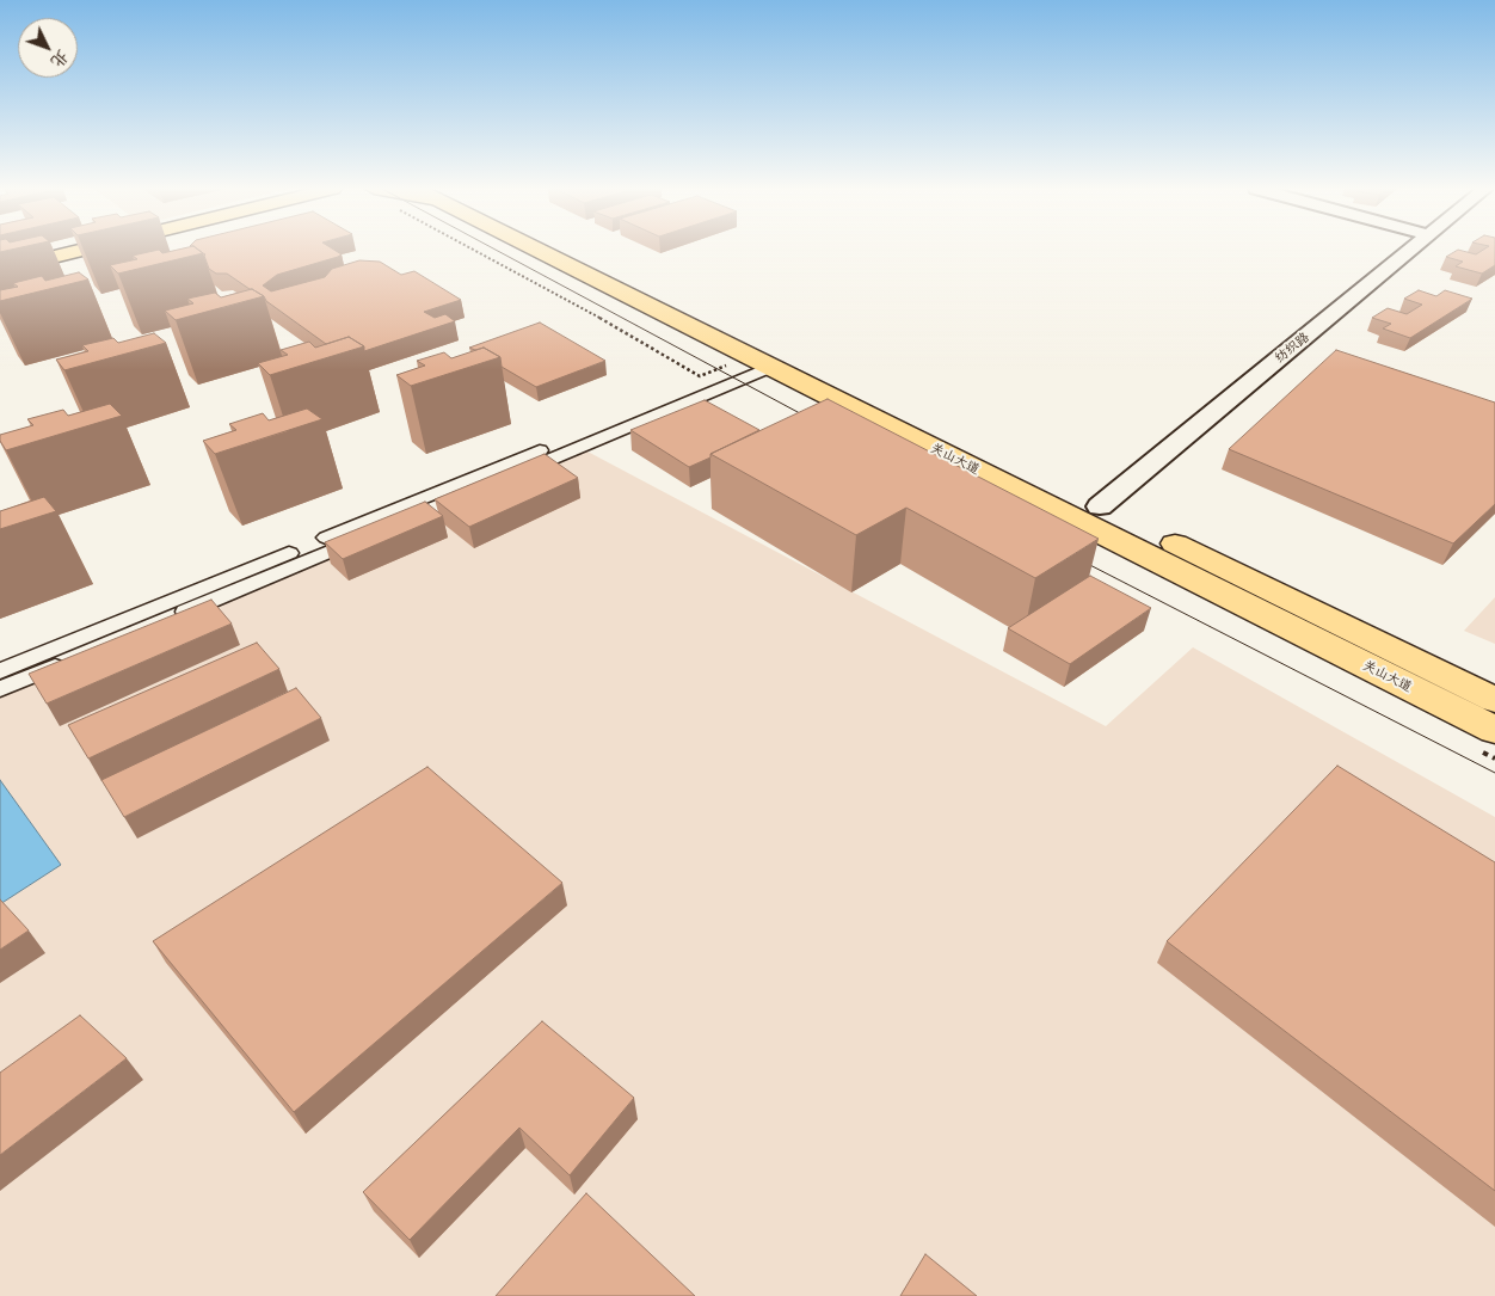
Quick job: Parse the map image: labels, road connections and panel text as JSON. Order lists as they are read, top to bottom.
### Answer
{
  "streets": {
    "main road": ["纺织路", "关山大道"]
  },
  "crossings": [
    ["纺织路", "关山大道"]
  ],
  "north": "bottom right"
}
